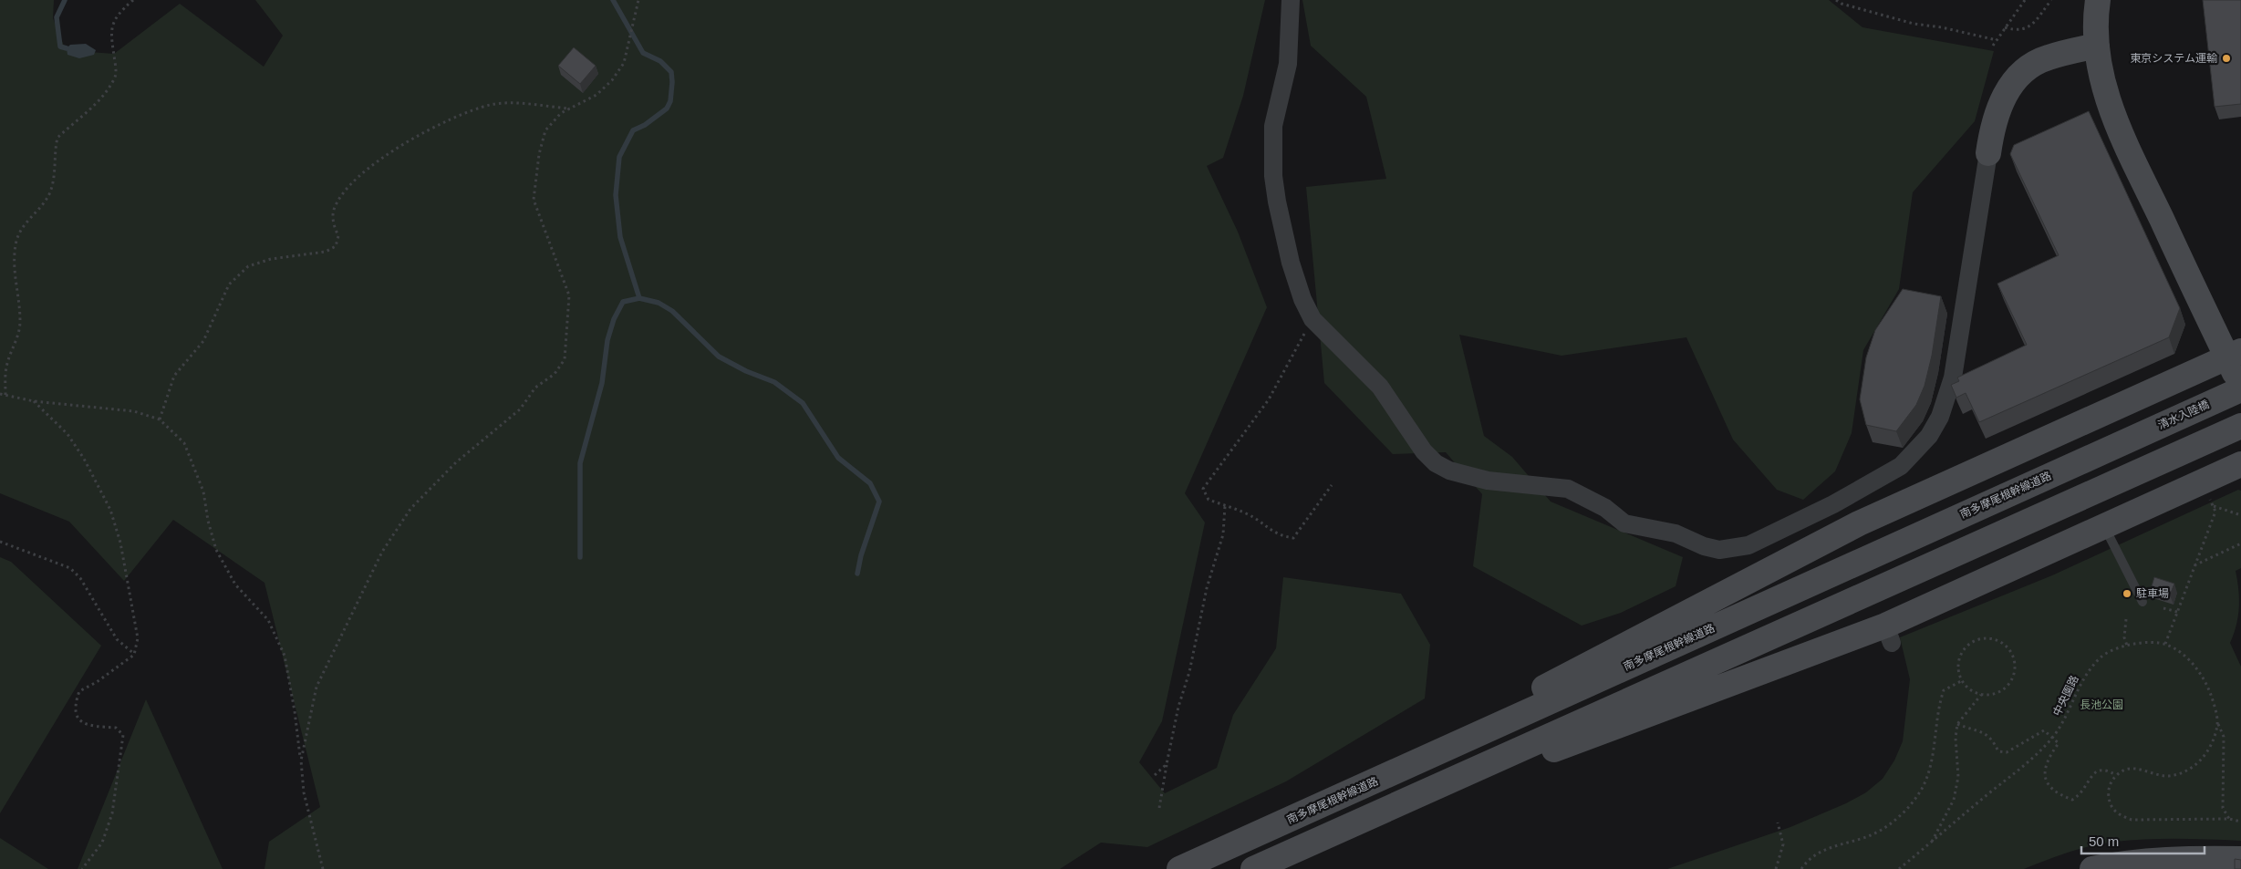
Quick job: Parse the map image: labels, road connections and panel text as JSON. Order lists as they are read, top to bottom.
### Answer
{
  "streets": {
    "main road": ["清水入陸橋", "南多摩尾根幹線道路"],
    "path": ["中央園路"]
  },
  "crossings": [
    ["清水入陸橋", "南多摩尾根幹線道路"]
  ],
  "parks": ["長池公園"],
  "places": ["東京システム運輸", "駐車場"],
  "scale_bar": "50 m"
}
